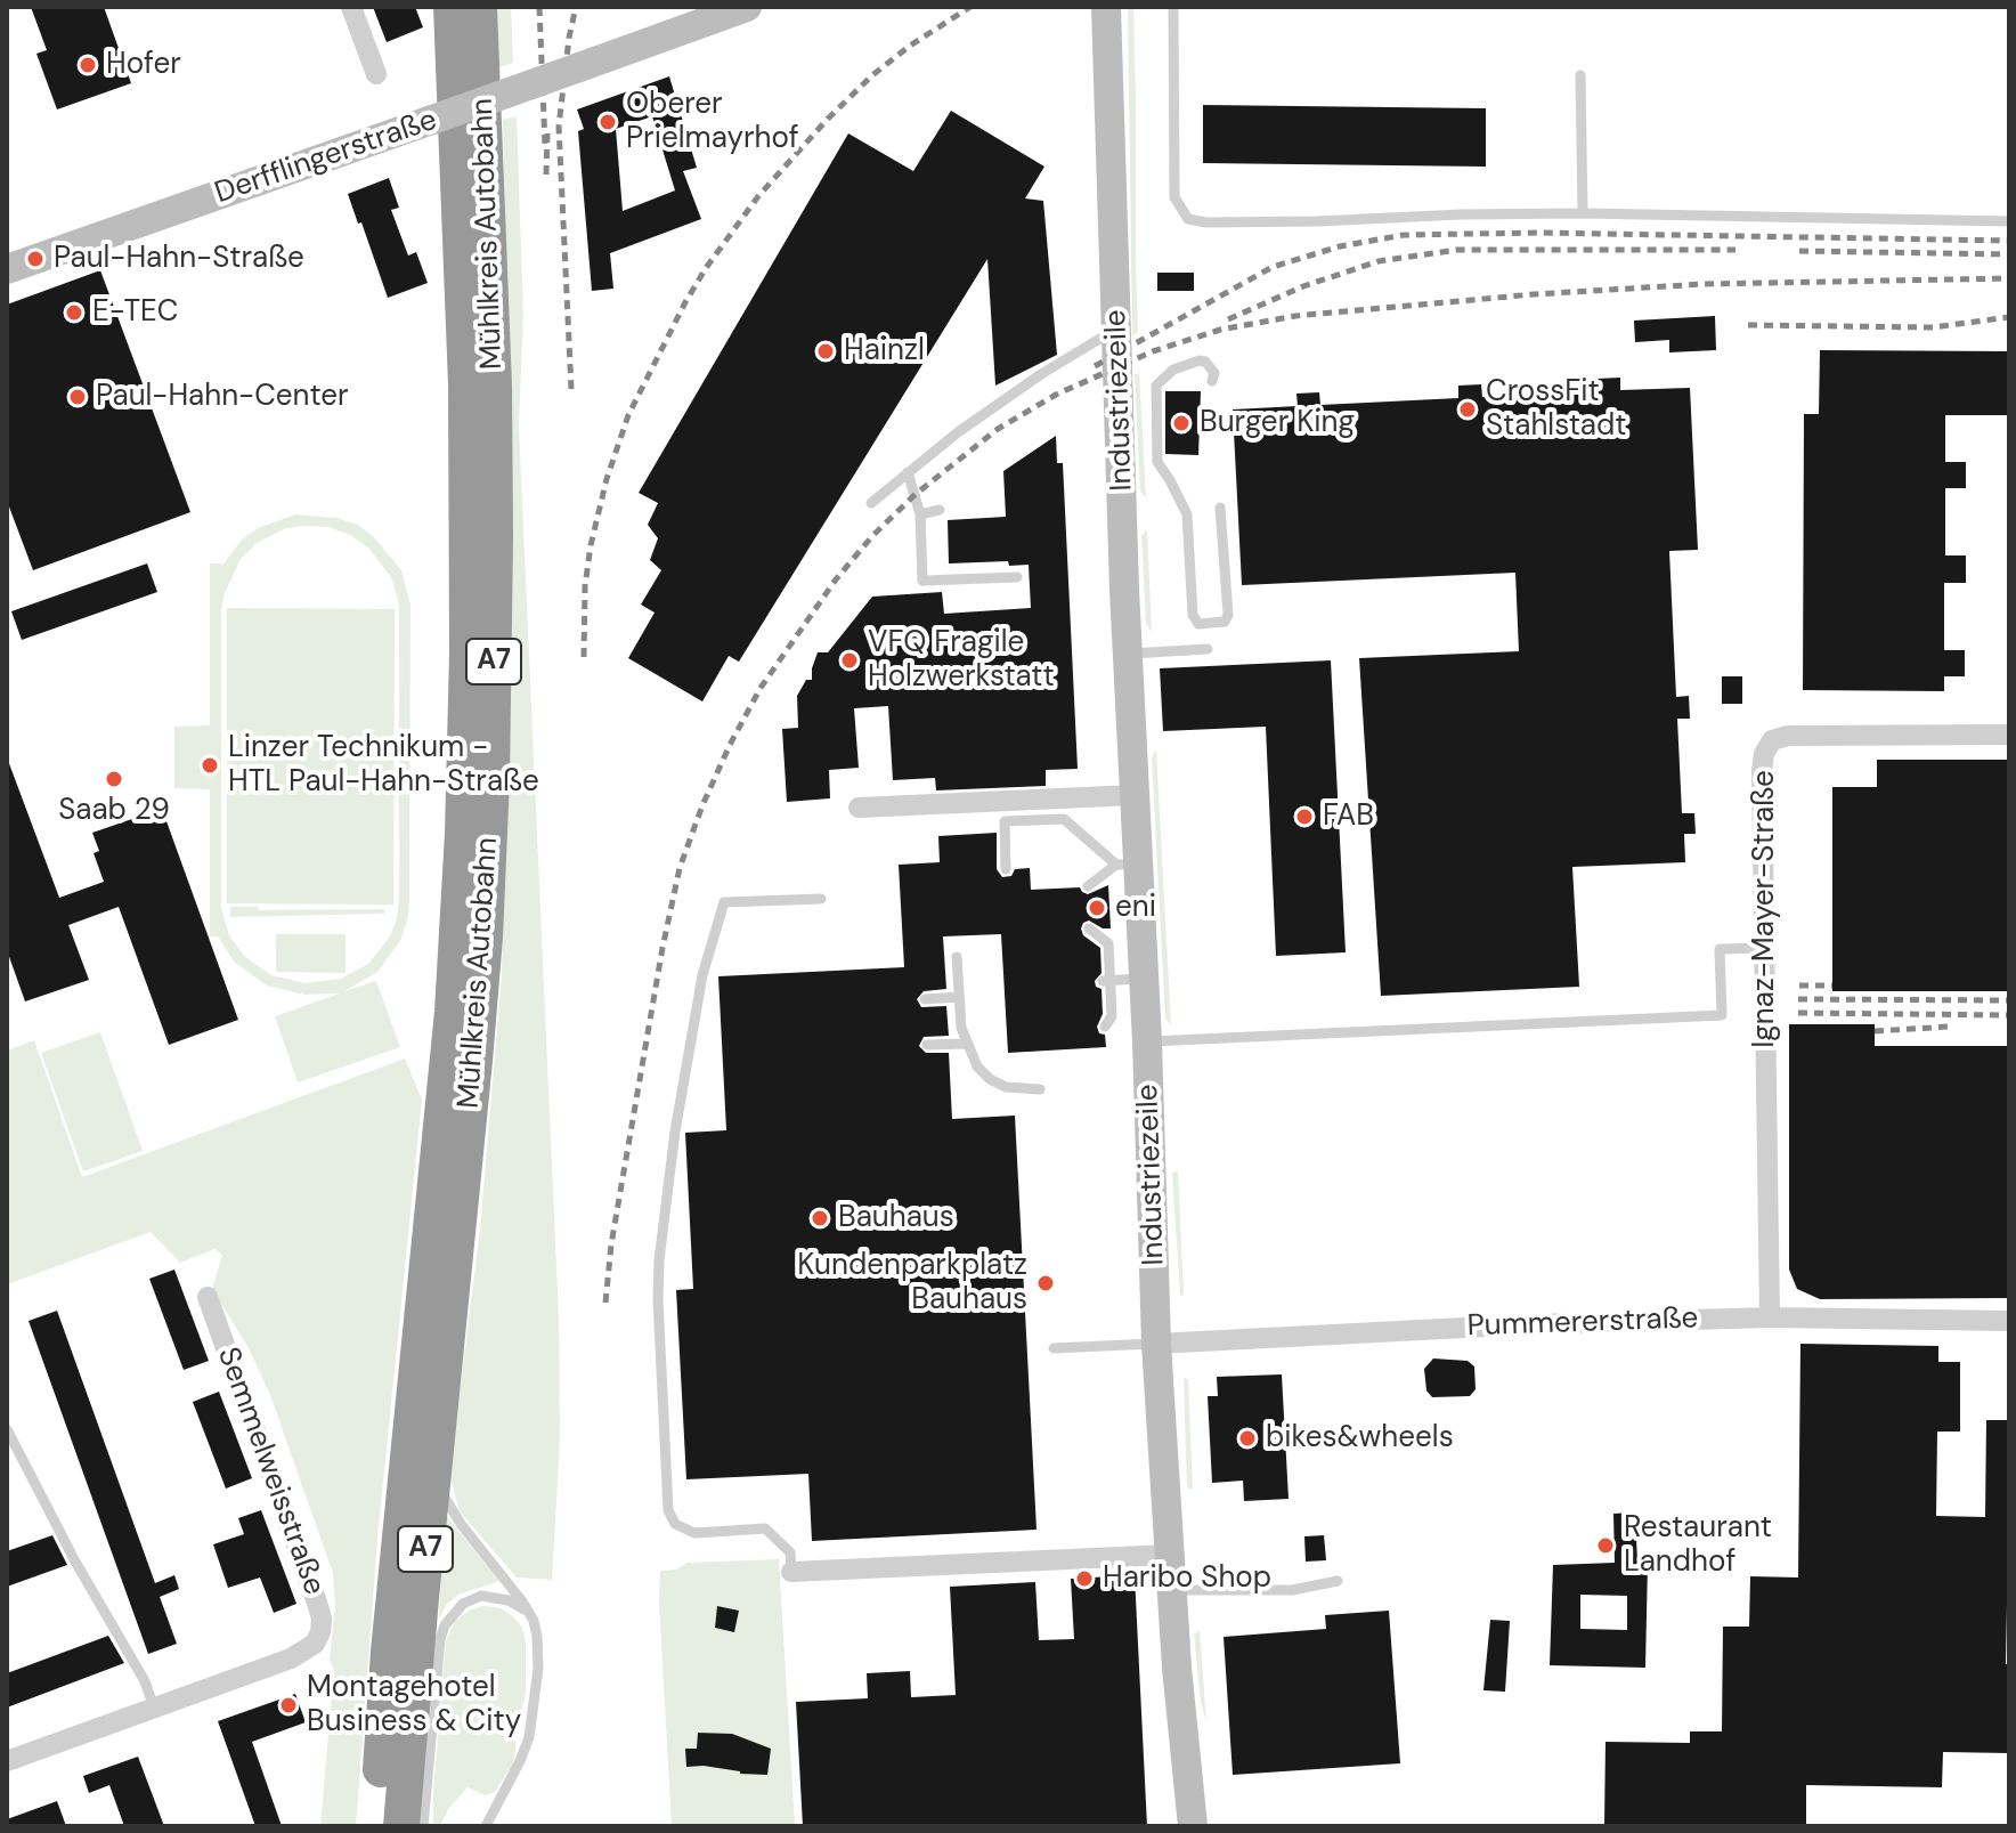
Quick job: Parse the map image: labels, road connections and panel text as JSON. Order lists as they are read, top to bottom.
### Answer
{
  "streets": {
    "highway": ["Mühlkreis Autobahn", "A7"],
    "main road": ["Derfflingerstraße", "Industriezeile"],
    "street": ["Ignaz-Mayer-Straße", "Pummererstraße", "Semmelweisstraße"]
  },
  "crossings": [
    ["Industriezeile", "Pummererstraße"],
    ["Ignaz-Mayer-Straße", "Pummererstraße"]
  ],
  "places": [
    "Hofer",
    "Oberer Prielmayrhof",
    "Paul-Hahn-Straße",
    "E-TEC",
    "Hainzl",
    "Paul-Hahn-Center",
    "CrossFit Stahlstadt",
    "Burger King",
    "VFQ Fragile Holzwerkstatt",
    "Linzer Technikum - HTL Paul-Hahn-Straße",
    "Saab 29",
    "FAB",
    "eni",
    "Bauhaus",
    "Kundenparkplatz Bauhaus",
    "bikes&wheels",
    "Restaurant Landhof",
    "Haribo Shop",
    "Montagehotel Business & City"
  ]
}
